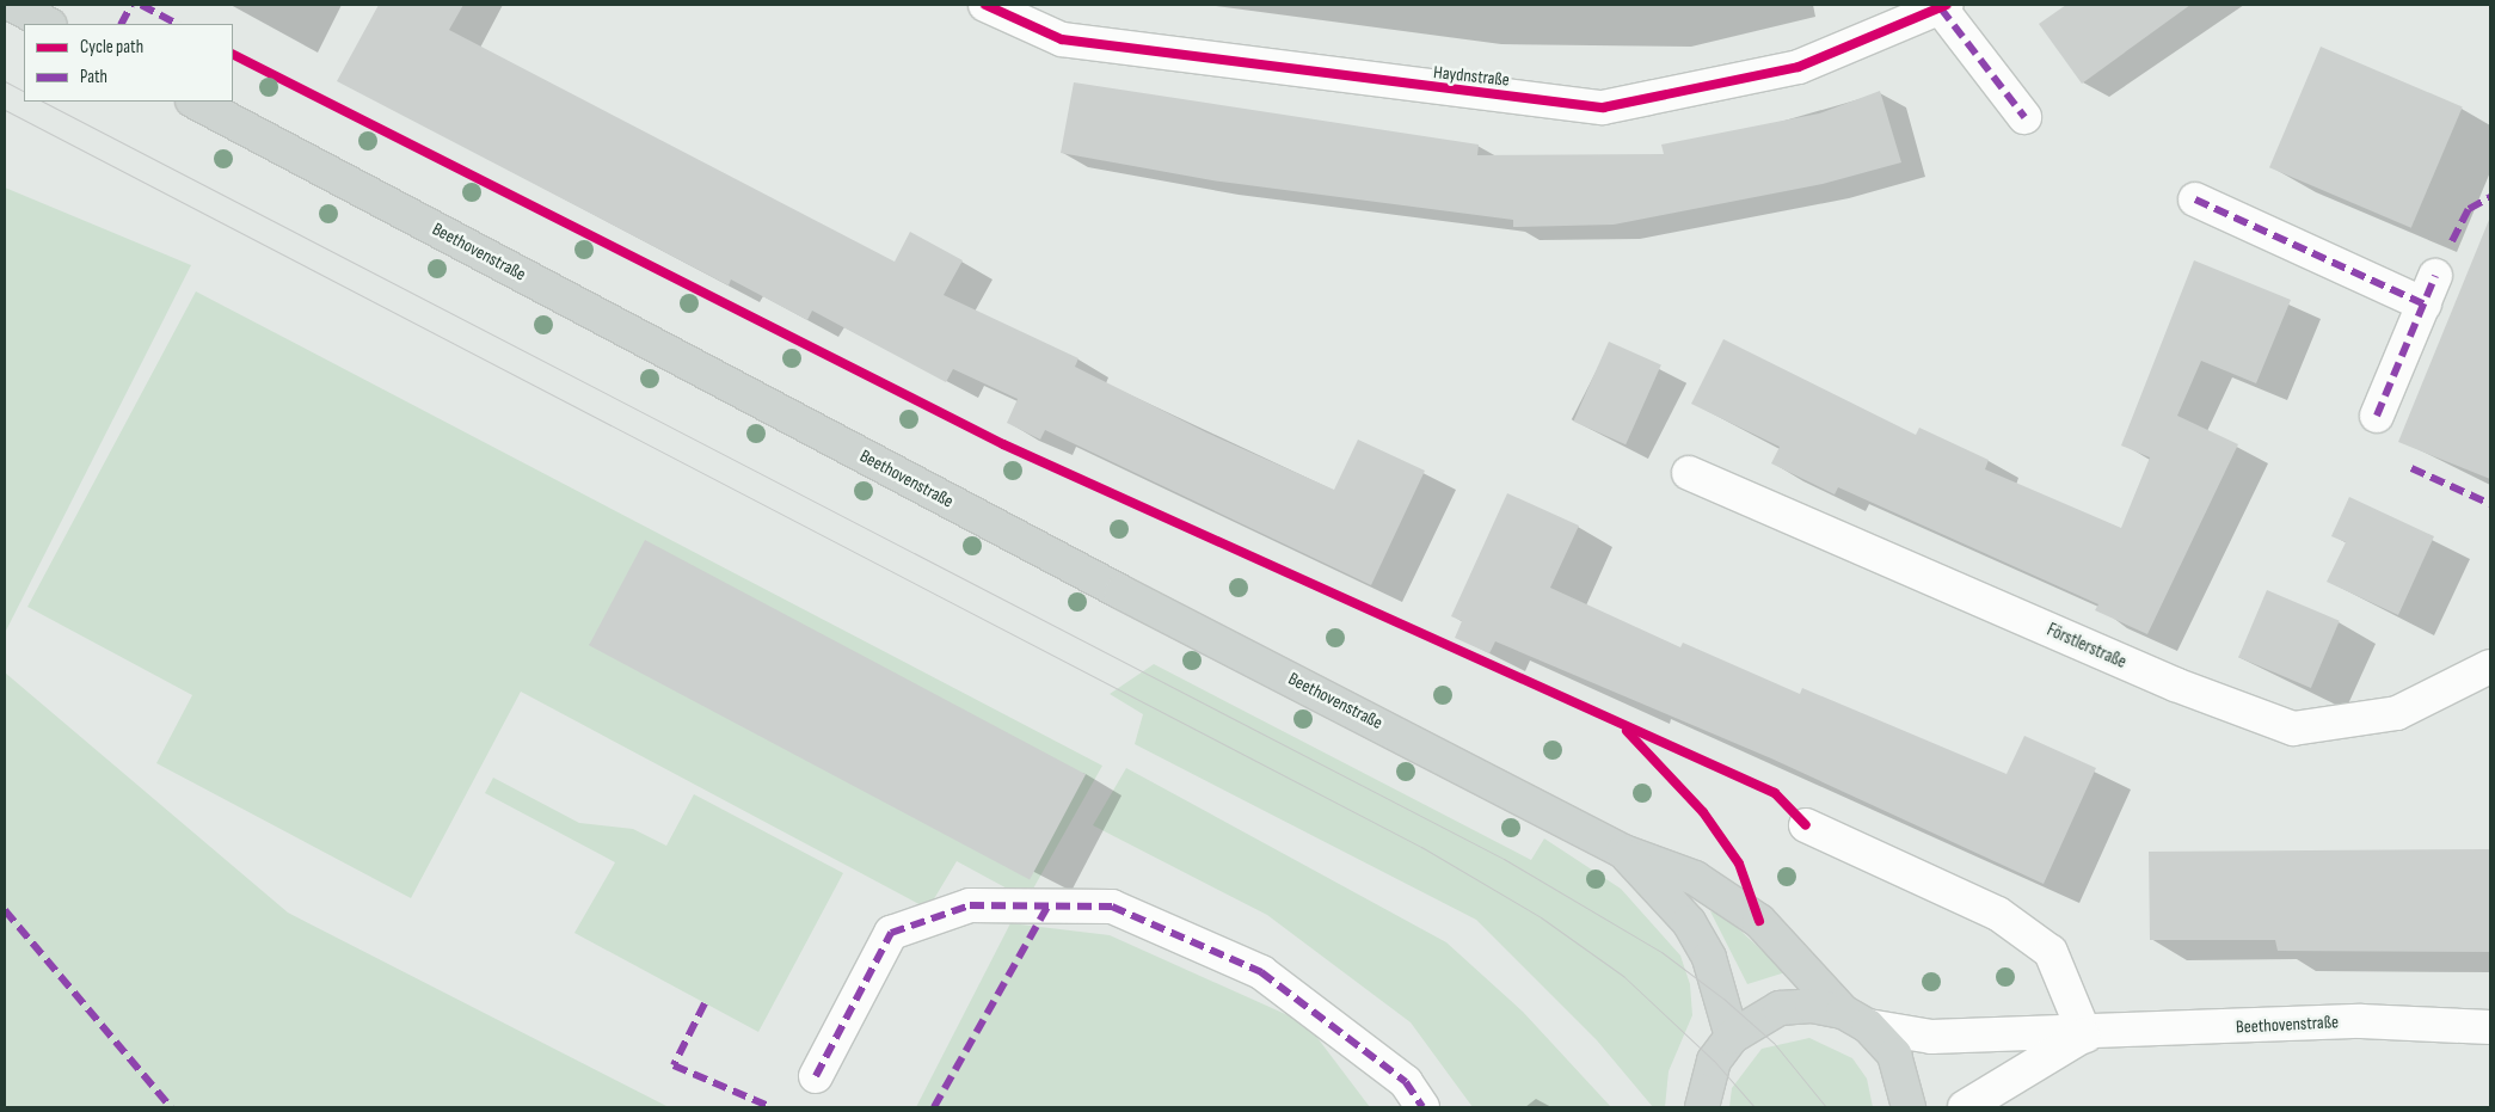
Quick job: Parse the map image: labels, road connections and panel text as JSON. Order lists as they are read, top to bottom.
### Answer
{
  "streets": {
    "main road": ["Beethovenstraße"],
    "street": ["Haydnstraße", "Förstlerstraße"]
  },
  "legend": ["Cycle path", "Path"]
}
